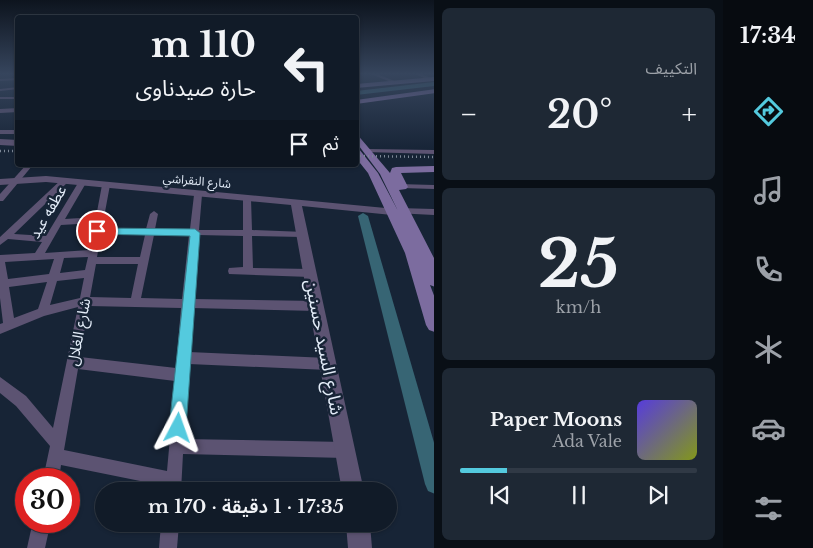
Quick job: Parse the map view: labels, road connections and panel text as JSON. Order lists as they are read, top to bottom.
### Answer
{
  "streets": {
    "street": [
      "شارع النقراشي",
      "عطفه عيد",
      "شارع الغلال",
      "شارع السيد حسنين"
    ]
  },
  "crossings": [
    ["شارع النقراشي", "عطفه عيد"],
    ["شارع النقراشي", "شارع الغلال"],
    ["شارع النقراشي", "شارع السيد حسنين"]
  ],
  "page": {
    "tabs": "17:34",
    "tile": [
      "التكييف",
      ["25", "km/h"]
    ],
    "turn": ["110 m", "حارة صيدناوى"],
    "heat": ["−", "20°", "+"],
    "then": "ثم",
    "song": ["Paper Moons", "Ada Vale"],
    "limit": "30",
    "trip": "17:35 · 1 دقيقة · 170 m"
  }
}
